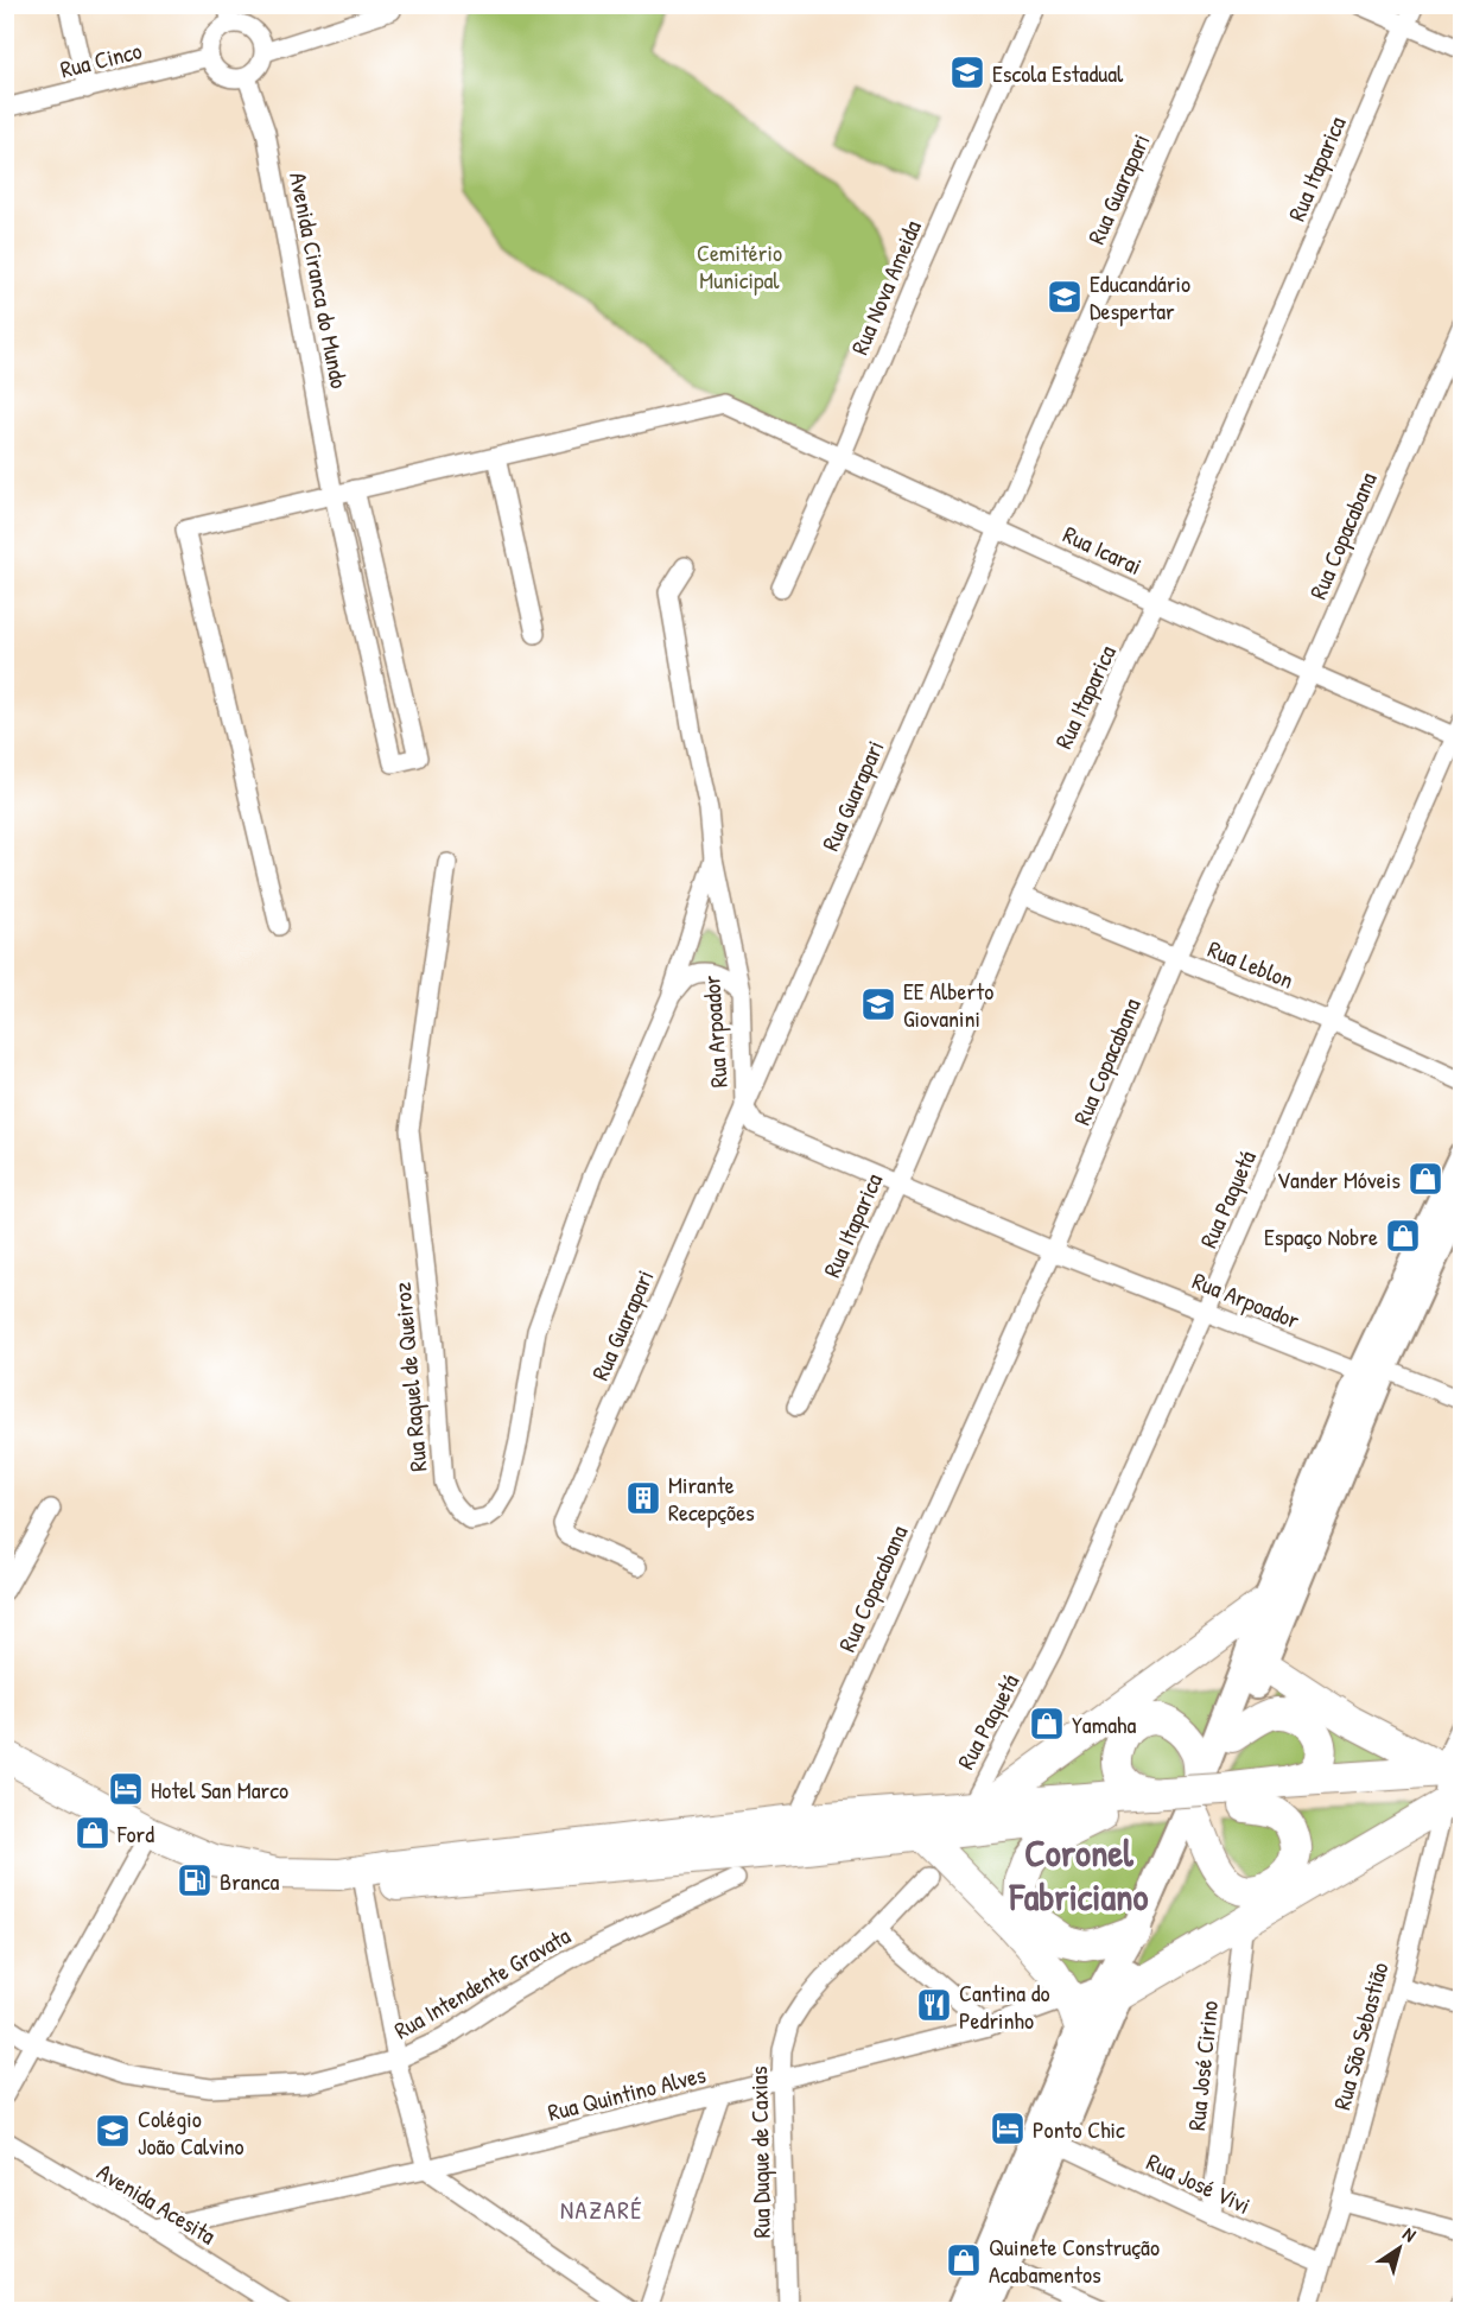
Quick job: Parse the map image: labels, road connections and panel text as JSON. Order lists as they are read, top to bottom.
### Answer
{
  "streets": {
    "street": [
      "Rua Cinco",
      "Rua Itaparica",
      "Rua Guarapari",
      "Avenida Ciranca do Mundo",
      "Rua Nova Ameida",
      "Rua Copacabana",
      "Rua Icarai",
      "Rua Leblon",
      "Rua Arpoador",
      "Rua Paquetá",
      "Rua Raquel de Queiroz",
      "Rua Intendente Gravata",
      "Rua São Sebastião",
      "Rua José Cirino",
      "Rua Quintino Alves",
      "Rua Duque de Caxias",
      "Rua José Vivi",
      "Avenida Acesita"
    ]
  },
  "crossings": [
    ["Rua Cinco", "Avenida Ciranca do Mundo"],
    ["Rua Itaparica", "Rua Icarai"],
    ["Rua Itaparica", "Rua Leblon"],
    ["Rua Itaparica", "Rua Arpoador"],
    ["Rua Guarapari", "Rua Icarai"],
    ["Rua Guarapari", "Rua Arpoador"],
    ["Rua Nova Ameida", "Rua Icarai"],
    ["Rua Copacabana", "Rua Icarai"],
    ["Rua Copacabana", "Rua Leblon"],
    ["Rua Copacabana", "Rua Arpoador"],
    ["Rua Icarai", "Rua Paquetá"],
    ["Rua Leblon", "Rua Paquetá"],
    ["Rua Arpoador", "Rua Paquetá"],
    ["Rua Arpoador", "Rua Raquel de Queiroz"],
    ["Rua São Sebastião", "Rua José Vivi"],
    ["Rua José Cirino", "Rua José Vivi"],
    ["Rua Quintino Alves", "Rua Duque de Caxias"],
    ["Rua Quintino Alves", "Avenida Acesita"]
  ],
  "districts": ["Coronel Fabriciano", "NAZARÉ"],
  "parks": ["Cemitério Municipal"],
  "places": {
    "school or university": [
      "Escola Estadual",
      "Educandário Despertar",
      "EE Alberto Giovanini",
      "Colégio João Calvino"
    ],
    "shop": [
      "Vander Móveis",
      "Espaço Nobre",
      "Yamaha",
      "Ford",
      "Quinete Construção Acabamentos"
    ],
    "building": ["Mirante Recepções"],
    "hotel": ["Hotel San Marco", "Ponto Chic"],
    "fuel station": ["Branca"],
    "restaurant": ["Cantina do Pedrinho"]
  },
  "north": "top right"
}
